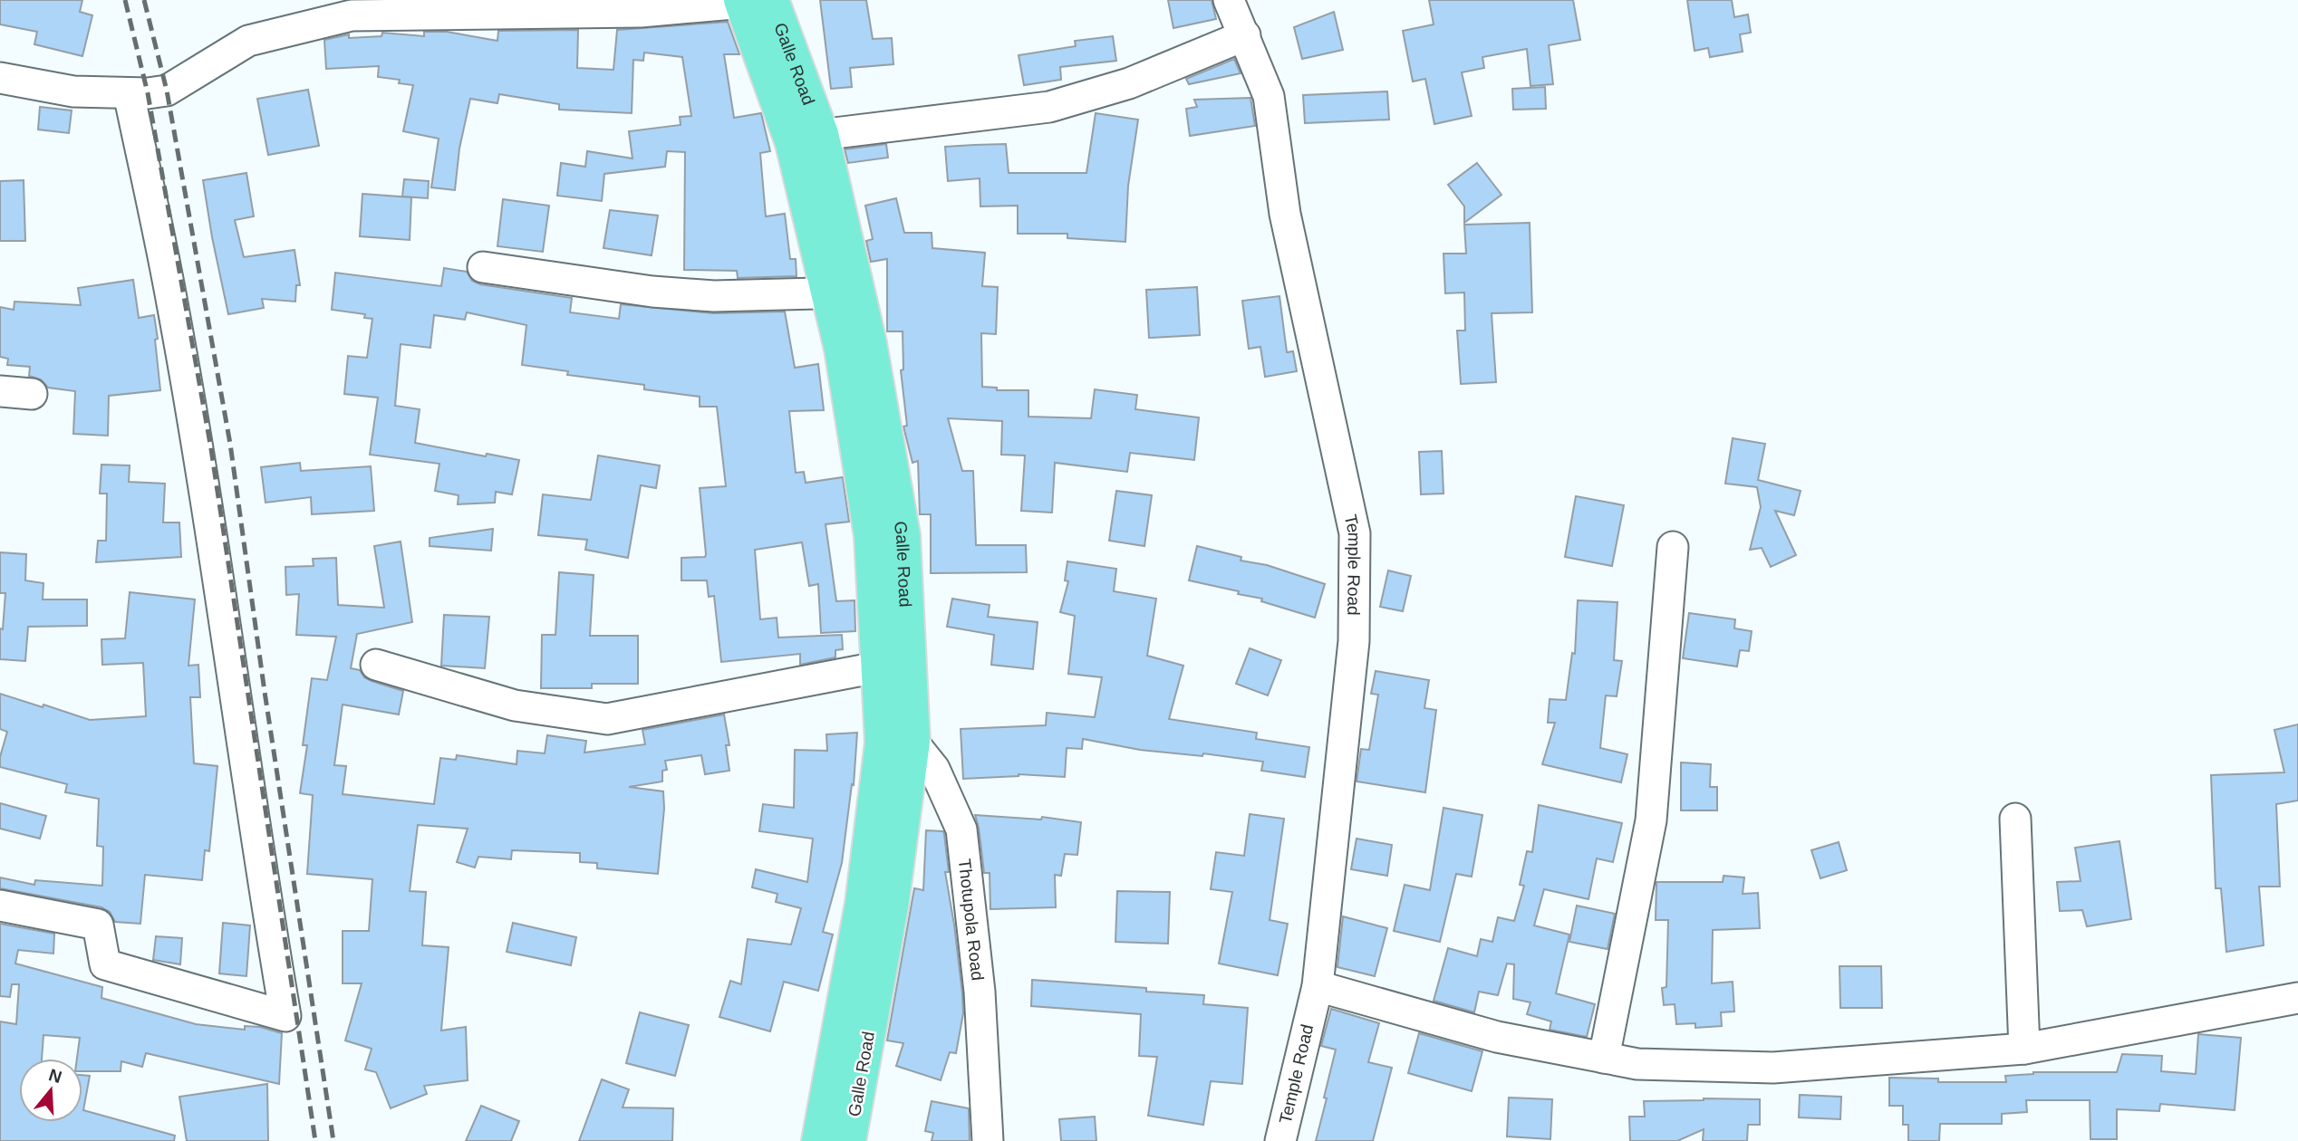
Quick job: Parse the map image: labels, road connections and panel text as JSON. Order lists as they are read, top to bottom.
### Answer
{
  "streets": {
    "highway": ["Galle Road"],
    "street": ["Temple Road", "Thotupola Road"]
  },
  "crossings": [
    ["Galle Road", "Thotupola Road"]
  ],
  "north": "top"
}
